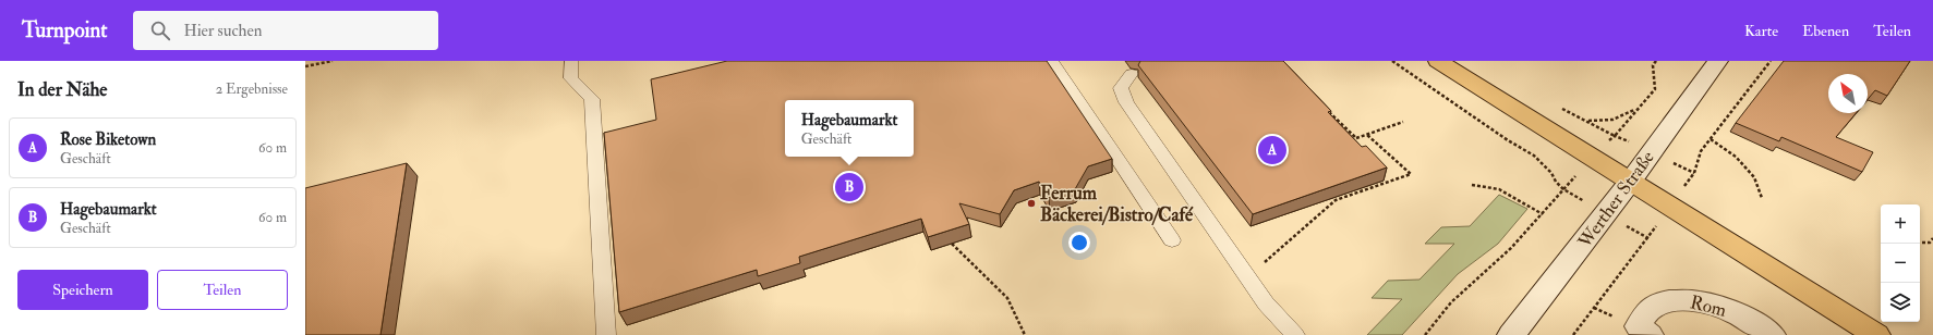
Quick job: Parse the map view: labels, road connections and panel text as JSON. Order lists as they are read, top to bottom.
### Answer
{
  "streets": {
    "main road": ["Werther Straße", "Rom"]
  },
  "places": ["Ferrum Bäckerei/Bistro/Café"],
  "north": "top left",
  "page": {
    "header": "Turnpoint",
    "search": "Hier suchen",
    "nav": ["Karte", "Ebenen", "Teilen"],
    "heading": ["In der Nähe", "2 Ergebnisse"],
    "popup": ["Hagebaumarkt", "Geschäft"],
    "list": [
      {
        "mark": "A",
        "name": "Rose Biketown",
        "note": "Geschäft",
        "value": "60 m"
      },
      {
        "mark": "B",
        "name": "Hagebaumarkt",
        "note": "Geschäft",
        "value": "60 m"
      }
    ],
    "pins": ["A", "B"],
    "map_buttons": ["+", "−"],
    "buttons": ["Speichern", "Teilen"]
  }
}
